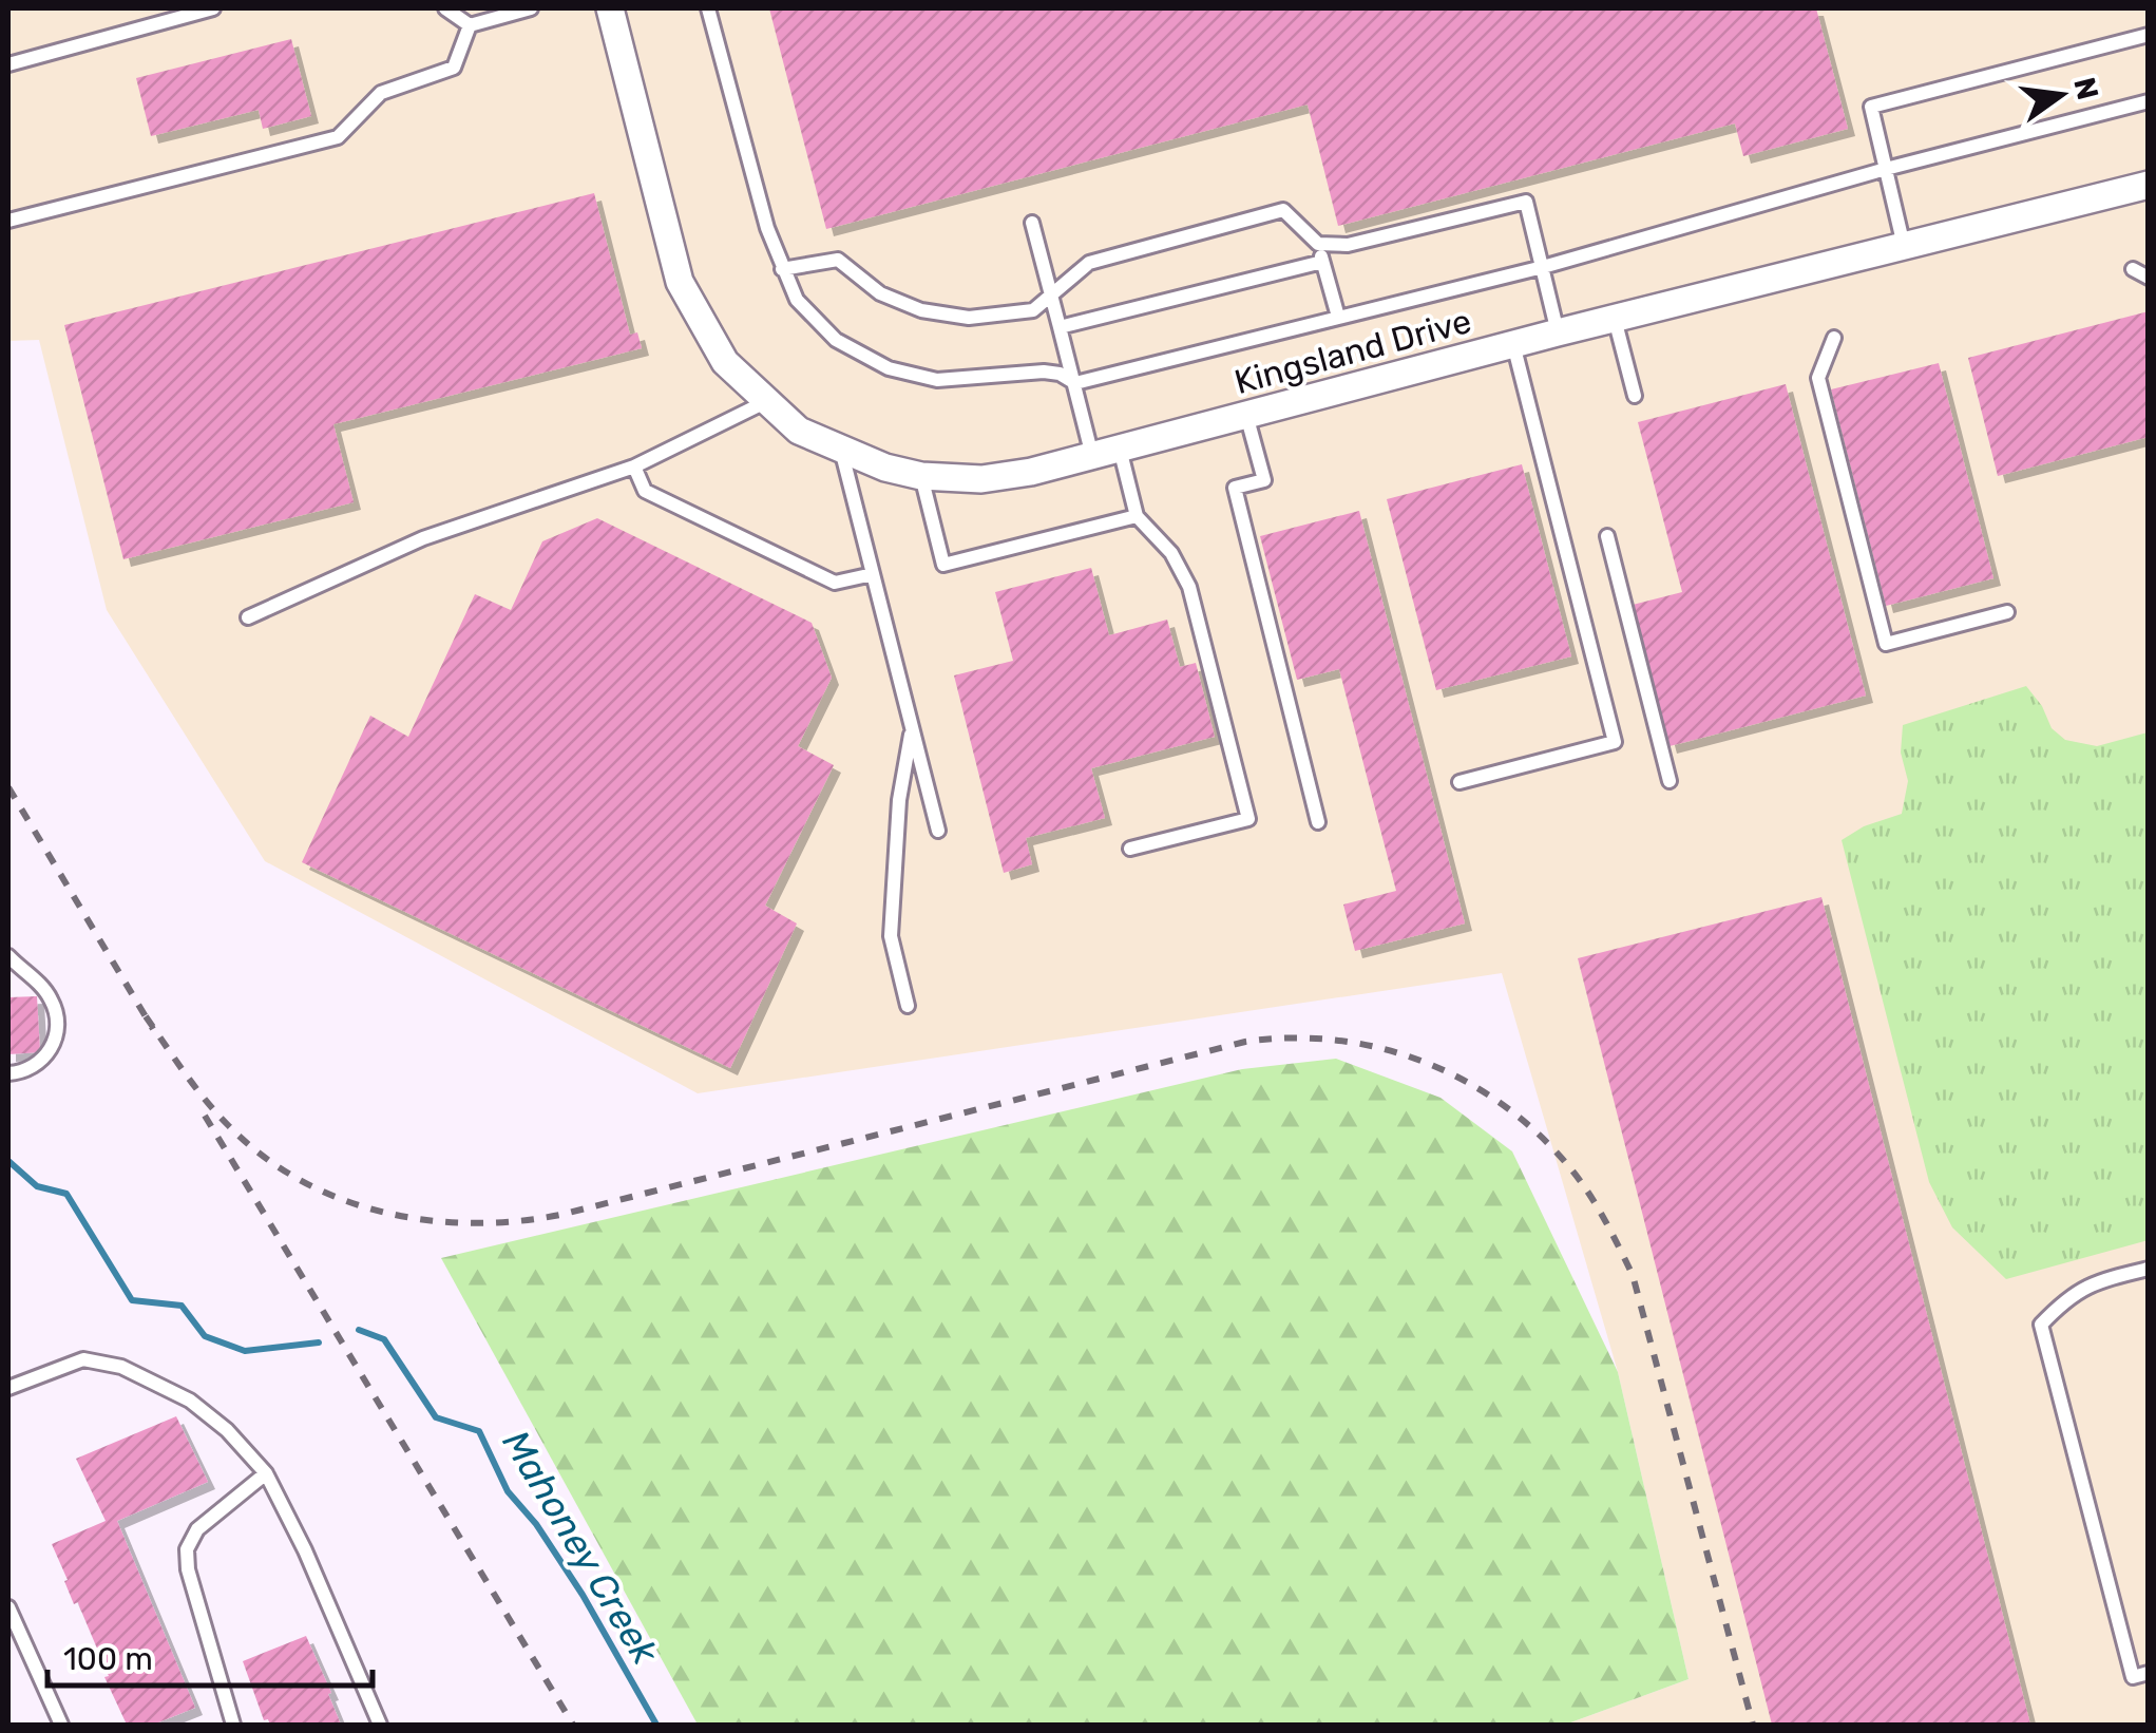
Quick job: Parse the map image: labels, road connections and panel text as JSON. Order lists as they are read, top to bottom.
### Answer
{
  "streets": {
    "street": ["Kingsland Drive"]
  },
  "water": ["Mahoney Creek"],
  "scale_bar": "100 m",
  "north": "right"
}
